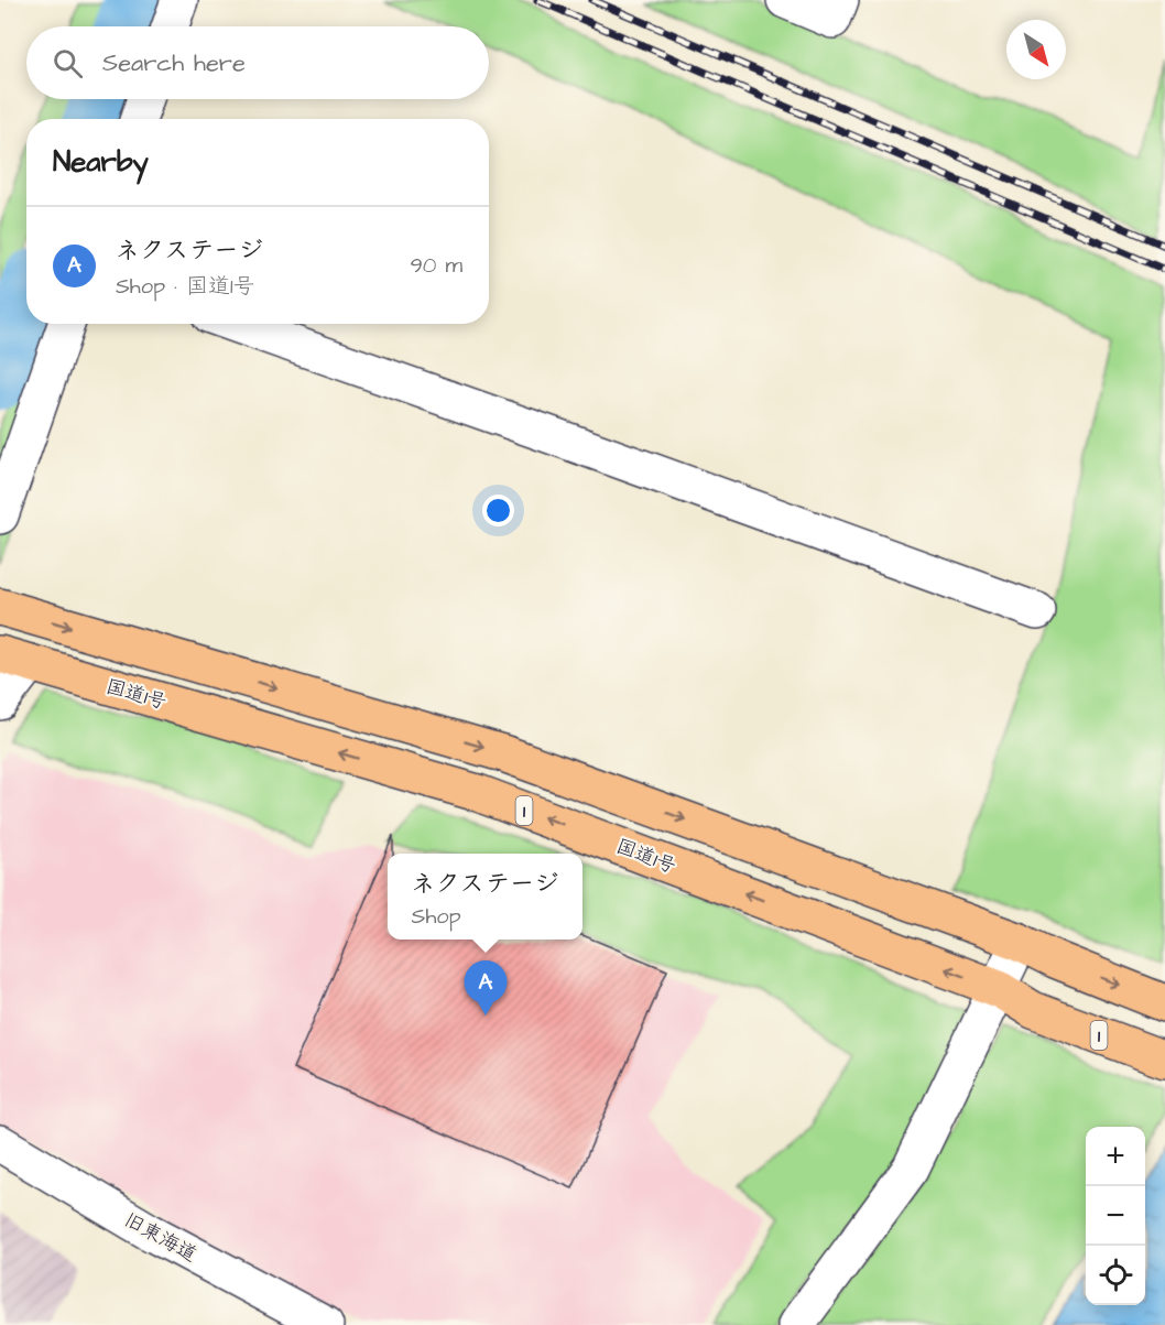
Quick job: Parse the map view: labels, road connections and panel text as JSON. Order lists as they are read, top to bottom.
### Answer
{
  "streets": {
    "highway": ["国道1号", "1"],
    "street": ["旧東海道"]
  },
  "north": "bottom right",
  "page": {
    "search": "Search here",
    "heading": "Nearby",
    "list": [
      {
        "mark": "A",
        "name": "ネクステージ",
        "note": "Shop · 国道1号",
        "value": "90 m"
      }
    ],
    "popup": ["ネクステージ", "Shop"],
    "pins": "A",
    "map_buttons": ["+", "−"]
  }
}
